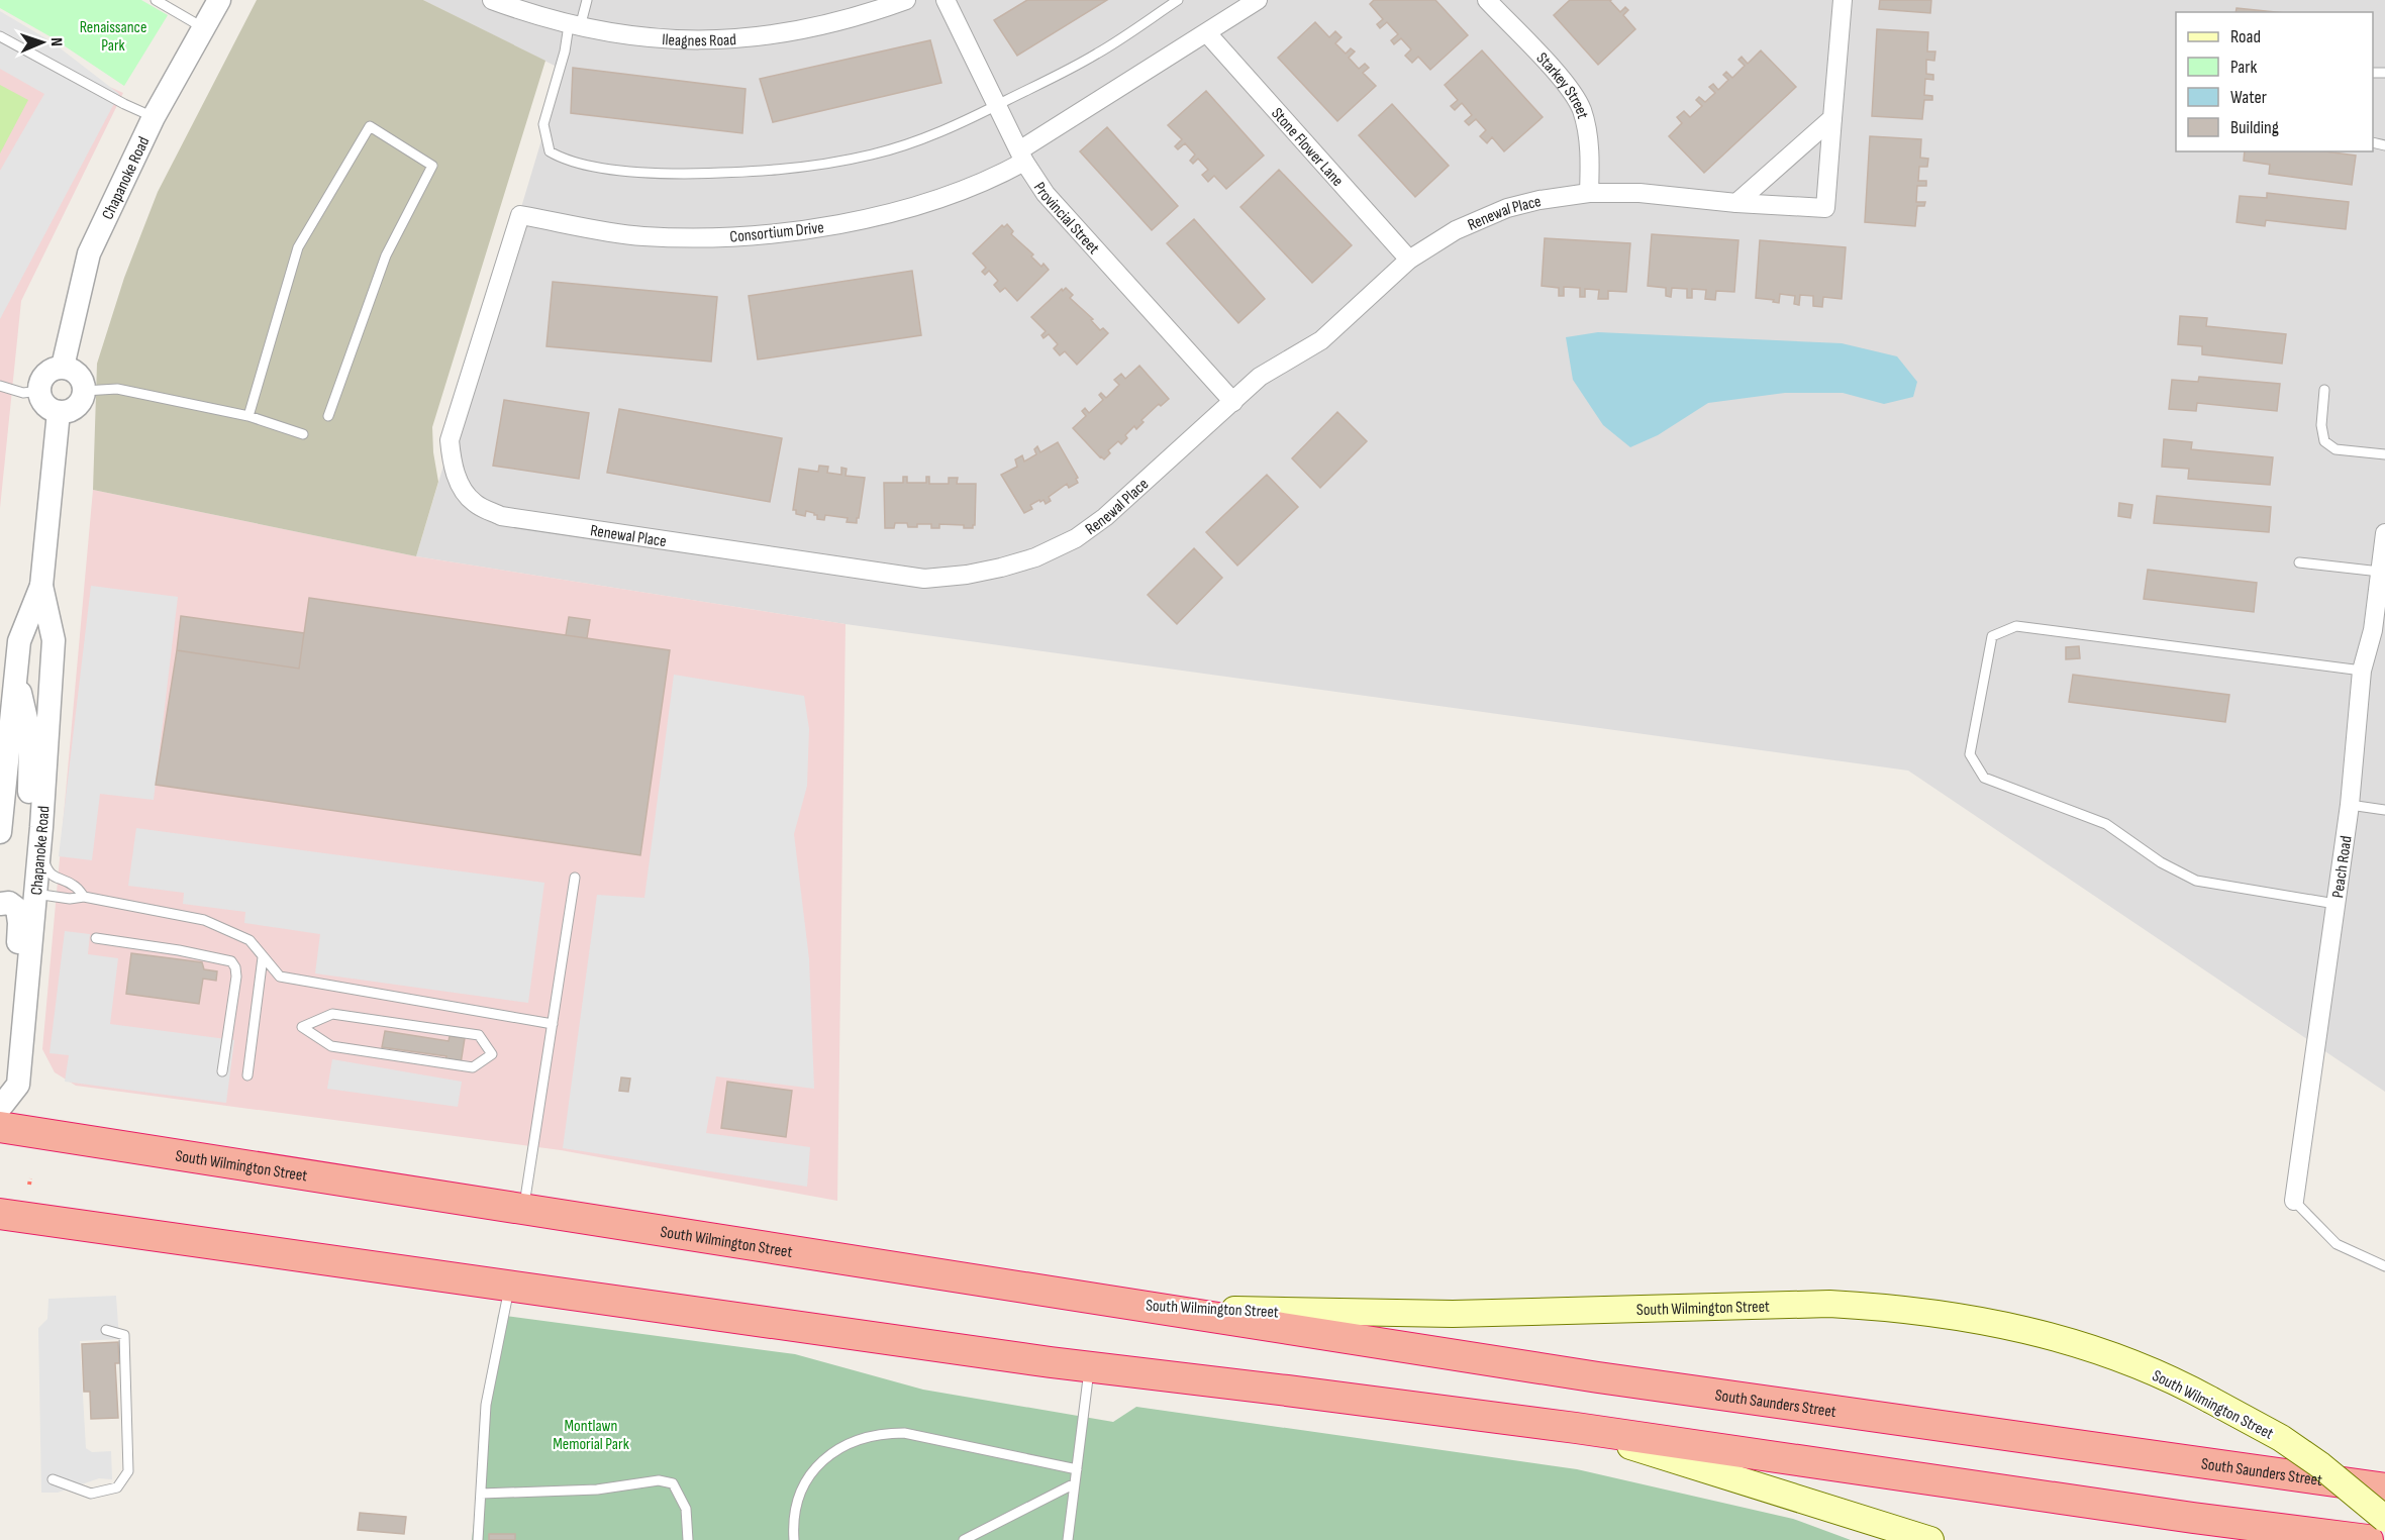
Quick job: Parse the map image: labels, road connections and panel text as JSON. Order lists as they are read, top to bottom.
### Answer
{
  "streets": {
    "highway": ["South Wilmington Street", "South Saunders Street"],
    "street": [
      "Ileagnes Road",
      "Starkey Street",
      "Stone Flower Lane",
      "Chapanoke Road",
      "Renewal Place",
      "Provincial Street",
      "Consortium Drive",
      "Peach Road"
    ]
  },
  "crossings": [
    ["Starkey Street", "Renewal Place"],
    ["Stone Flower Lane", "Renewal Place"],
    ["Stone Flower Lane", "Consortium Drive"],
    ["Renewal Place", "Provincial Street"],
    ["Renewal Place", "Consortium Drive"],
    ["Provincial Street", "Consortium Drive"],
    ["South Wilmington Street", "South Saunders Street"]
  ],
  "parks": ["Renaissance Park", "Montlawn Memorial Park"],
  "legend": [
    "Road",
    "Park",
    "Water",
    "Building"
  ],
  "north": "right"
}
